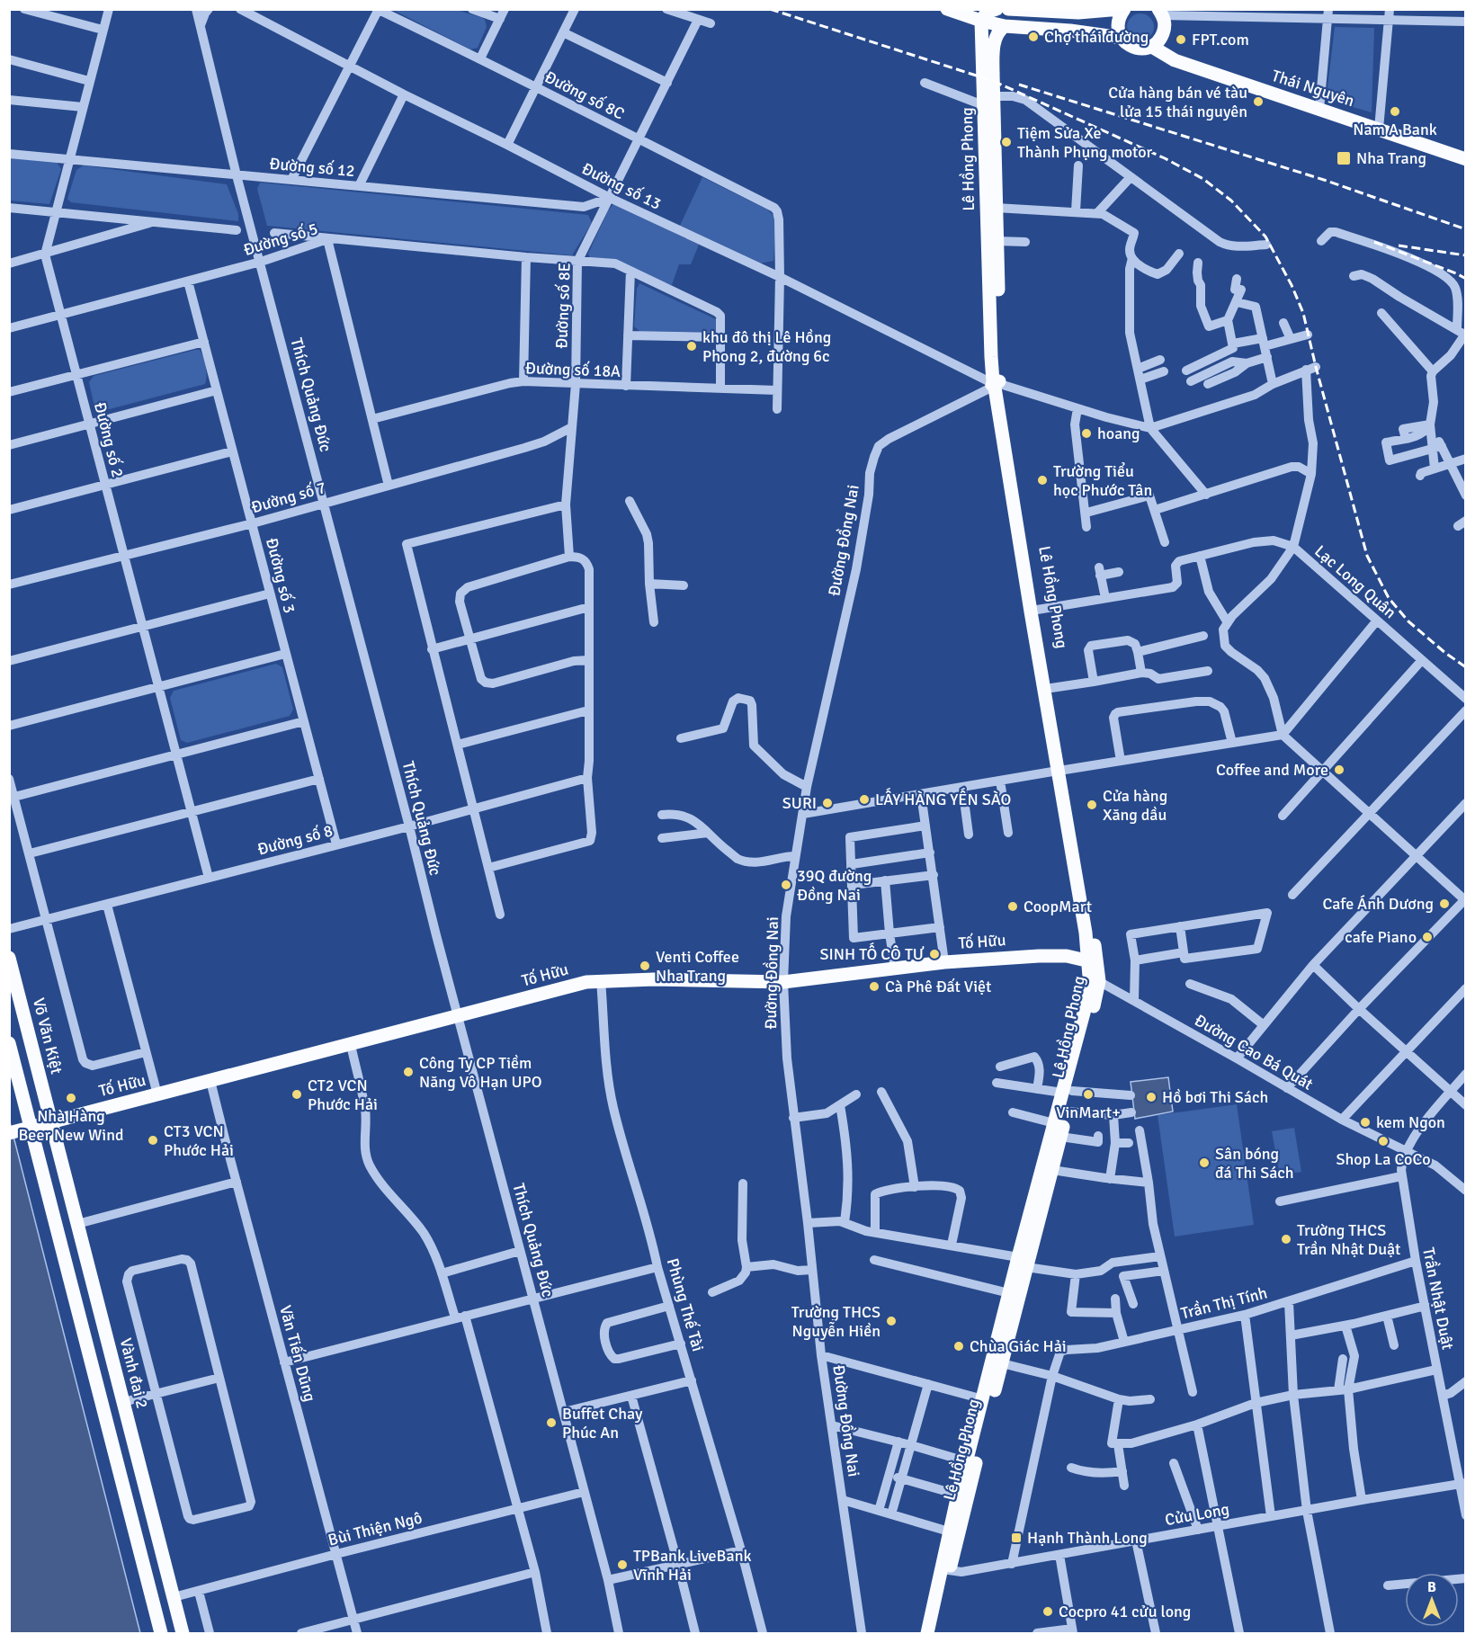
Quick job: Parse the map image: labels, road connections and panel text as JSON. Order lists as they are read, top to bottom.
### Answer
{
  "streets": {
    "main road": [
      "Thái Nguyên",
      "Lê Hồng Phong",
      "Tố Hữu",
      "Võ Văn Kiệt",
      "Vành đai 2"
    ],
    "street": [
      "Đường số 8C",
      "Đường số 12",
      "Đường số 13",
      "Đường số 5",
      "Đường số 8E",
      "Đường số 18A",
      "Thích Quảng Đức",
      "Đường số 2",
      "Đường số 7",
      "Đường Đồng Nai",
      "Đường số 3",
      "Lạc Long Quân",
      "Đường số 8",
      "Đường Cao Bá Quát",
      "Trần Nhật Duật",
      "Trần Thị Tính",
      "Phùng Thế Tài",
      "Văn Tiến Dũng",
      "Cửu Long",
      "Bùi Thiện Ngô"
    ]
  },
  "crossings": [
    ["Đường số 8C", "Đường số 13"],
    ["Đường số 8C", "Đường số 8E"],
    ["Lê Hồng Phong", "Đường số 13"],
    ["Lê Hồng Phong", "Đường Đồng Nai"],
    ["Lê Hồng Phong", "Tố Hữu"],
    ["Lê Hồng Phong", "Đường Cao Bá Quát"],
    ["Lê Hồng Phong", "Cửu Long"],
    ["Đường số 12", "Đường số 13"],
    ["Đường số 12", "Đường số 8E"],
    ["Đường số 12", "Thích Quảng Đức"],
    ["Đường số 12", "Đường số 2"],
    ["Đường số 13", "Đường số 8E"],
    ["Đường số 13", "Đường Đồng Nai"],
    ["Đường số 5", "Đường số 8E"],
    ["Đường số 5", "Thích Quảng Đức"],
    ["Đường số 5", "Đường số 2"],
    ["Đường số 5", "Đường số 3"],
    ["Đường số 8E", "Đường số 18A"],
    ["Đường số 8E", "Đường số 7"],
    ["Thích Quảng Đức", "Đường số 7"],
    ["Thích Quảng Đức", "Đường số 8"],
    ["Thích Quảng Đức", "Tố Hữu"],
    ["Thích Quảng Đức", "Bùi Thiện Ngô"],
    ["Đường số 2", "Đường số 7"],
    ["Đường số 2", "Đường số 8"],
    ["Đường số 7", "Đường số 3"],
    ["Đường Đồng Nai", "Tố Hữu"],
    ["Đường số 3", "Đường số 8"],
    ["Tố Hữu", "Võ Văn Kiệt"],
    ["Tố Hữu", "Phùng Thế Tài"],
    ["Tố Hữu", "Văn Tiến Dũng"],
    ["Tố Hữu", "Vành đai 2"],
    ["Võ Văn Kiệt", "Vành đai 2"],
    ["Đường Cao Bá Quát", "Trần Nhật Duật"],
    ["Trần Nhật Duật", "Trần Thị Tính"],
    ["Trần Nhật Duật", "Cửu Long"],
    ["Văn Tiến Dũng", "Bùi Thiện Ngô"],
    ["Vành đai 2", "Bùi Thiện Ngô"]
  ],
  "places": {
    "other": [
      "Chợ thái đường",
      "FPT.com",
      "Cửa hàng bán vé tàu lửa 15 thái nguyên",
      "Nam A Bank",
      "Tiệm Sửa Xe Thành Phụng motor",
      "khu đô thị Lê Hồng Phong 2, đường 6c",
      "hoang",
      "Trường Tiểu học Phước Tân",
      "Coffee and More",
      "LẤY HÀNG YẾN SÀO",
      "SURI",
      "Cửa hàng Xăng dầu",
      "39Q đường Đồng Nai",
      "Cafe Ánh Dương",
      "CoopMart",
      "cafe Piano",
      "SINH TỐ CÔ TƯ",
      "Venti Coffee Nha Trang",
      "Cà Phê Đất Việt",
      "Công Ty CP Tiềm Năng Vô Hạn UPO",
      "CT2 VCN Phước Hải",
      "VinMart+",
      "Hồ bơi Thi Sách",
      "Nhà Hàng Beer New Wind",
      "kem Ngon",
      "CT3 VCN Phước Hải",
      "Shop La CoCo",
      "Sân bóng đá Thi Sách",
      "Trường THCS Trần Nhật Duật",
      "Trường THCS Nguyễn Hiền",
      "Chùa Giác Hải",
      "Buffet Chay Phúc An",
      "TPBank LiveBank Vĩnh Hải",
      "Cocpro 41 cửu long"
    ],
    "transit": ["Nha Trang", "Hạnh Thành Long"]
  },
  "north": "top"
}
